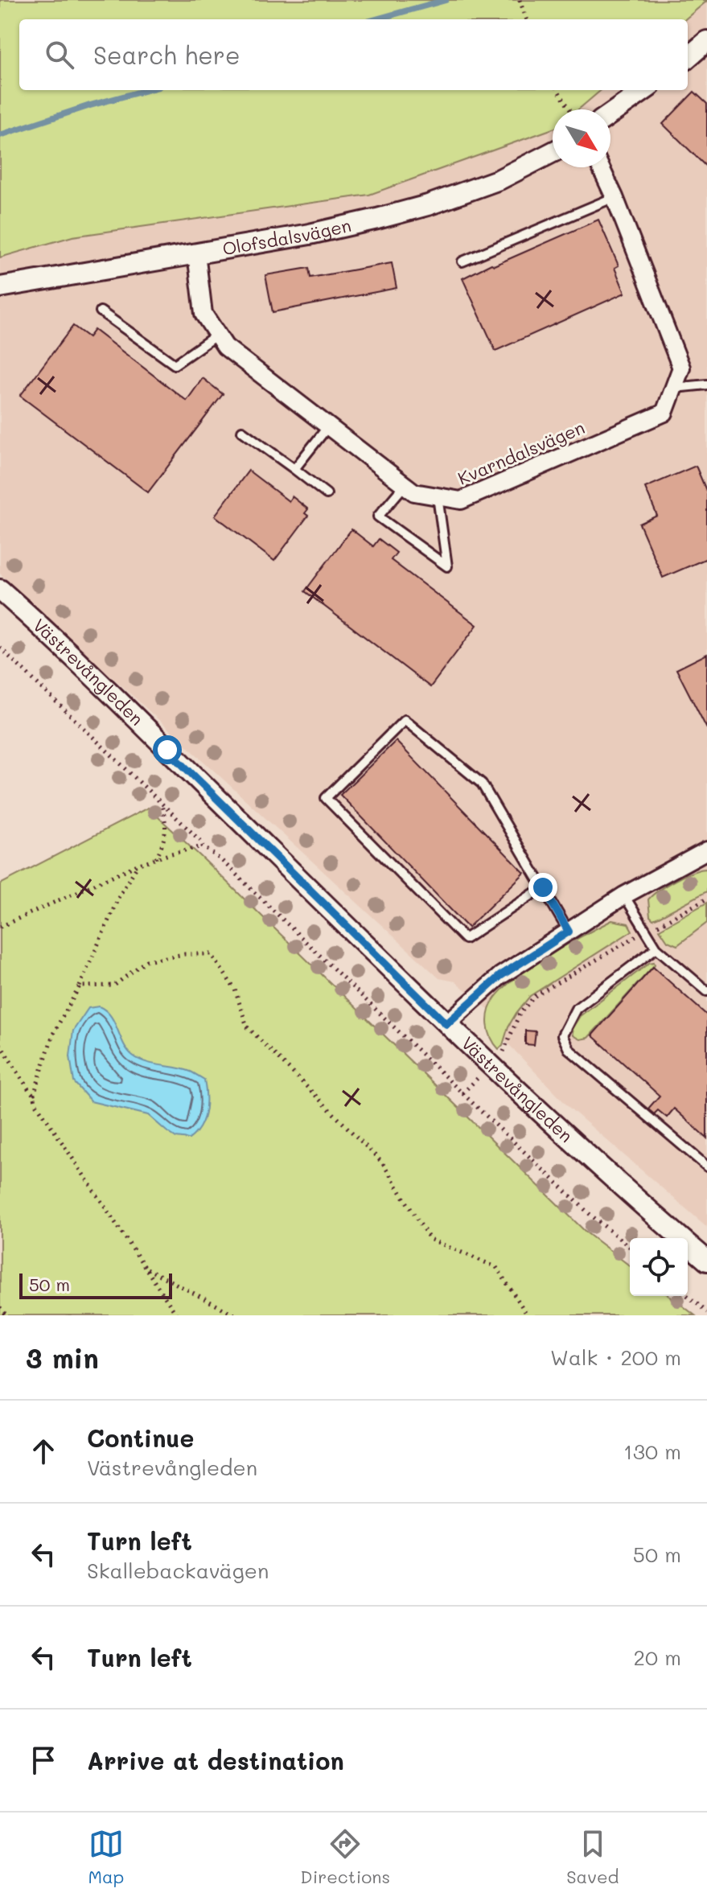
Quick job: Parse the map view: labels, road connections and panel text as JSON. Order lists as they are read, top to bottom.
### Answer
{
  "streets": {
    "street": ["Olofsdalsvägen", "Kvarndalsvägen", "Västrevångleden"]
  },
  "crossings": [
    ["Olofsdalsvägen", "Kvarndalsvägen"]
  ],
  "scale_bar": "50 m",
  "north": "bottom right",
  "page": {
    "search": "Search here",
    "scale": "50 m",
    "heading": ["3 min", "Walk · 200 m"],
    "list": [
      ["Continue", "Västrevångleden", "130 m"],
      ["Turn left", "Skallebackavägen", "50 m"],
      ["Turn left", "20 m"],
      "Arrive at destination"
    ],
    "nav": ["Map", "Directions", "Saved"]
  }
}
